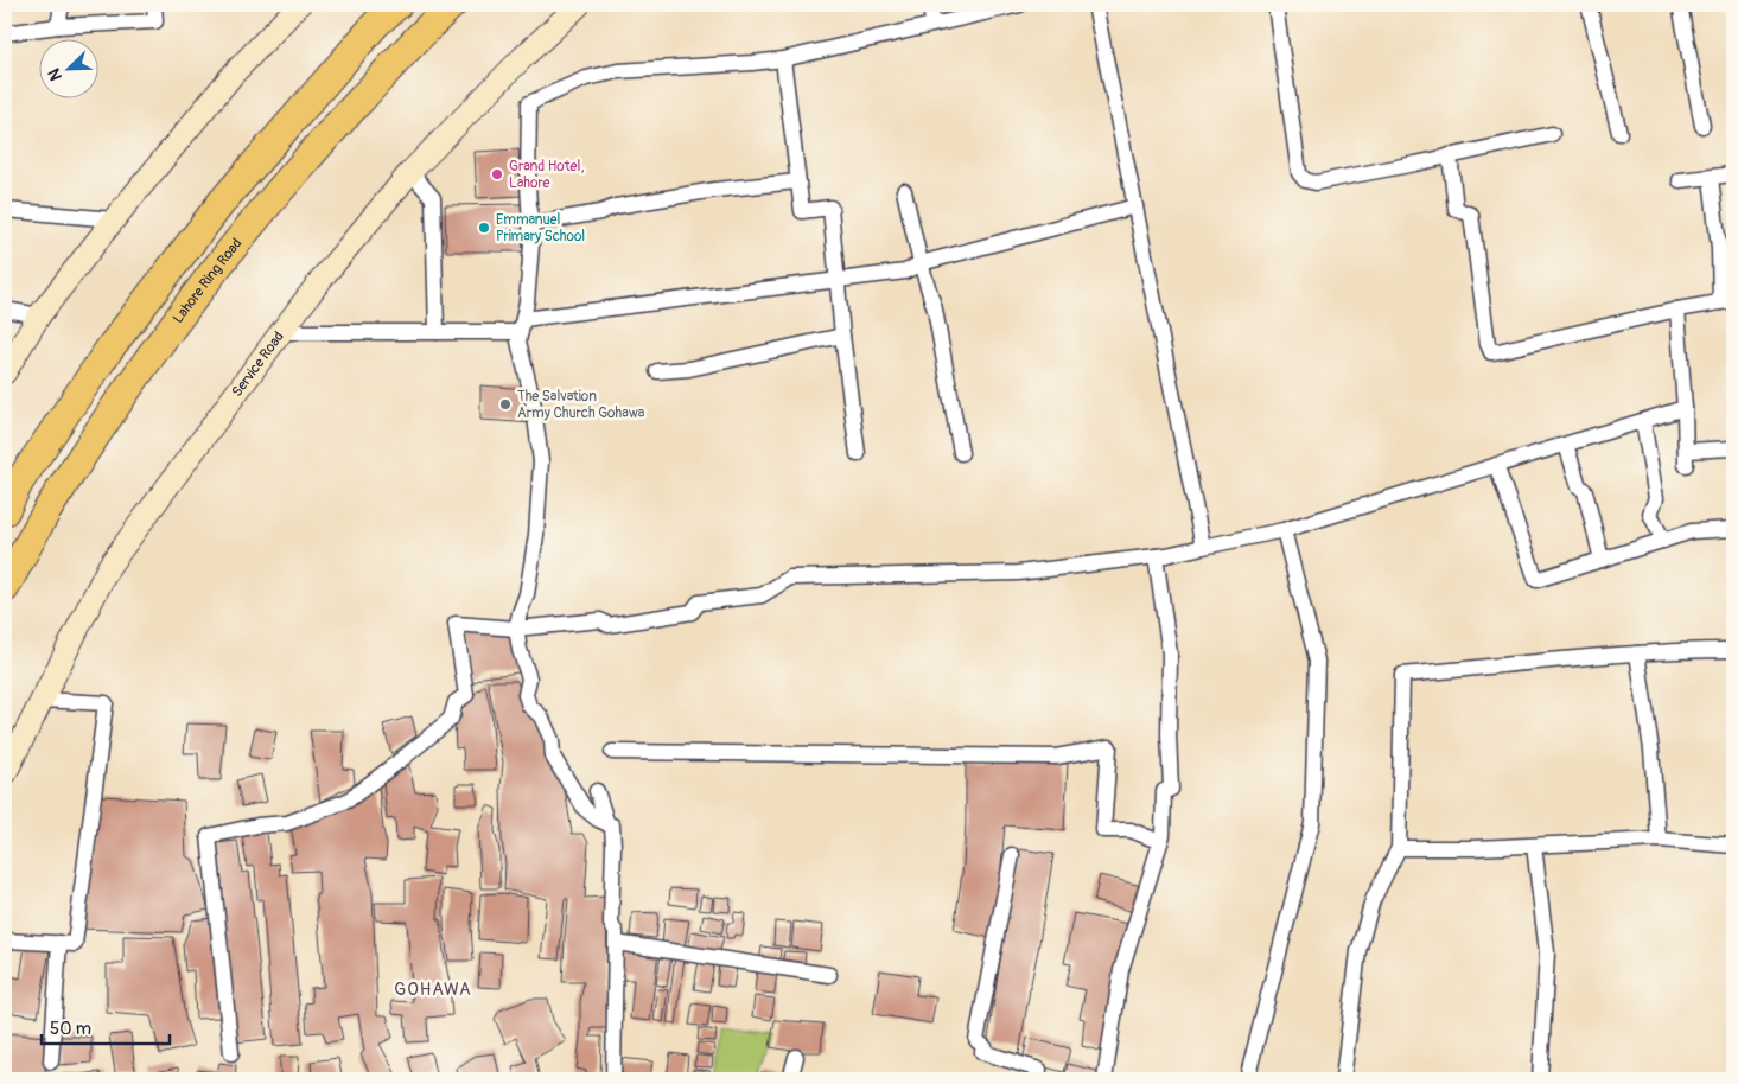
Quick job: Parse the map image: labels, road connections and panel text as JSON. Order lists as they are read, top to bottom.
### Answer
{
  "streets": {
    "highway": ["Lahore Ring Road"],
    "street": ["Service Road"]
  },
  "districts": ["GOHAWA"],
  "places": ["Grand Hotel, Lahore", "Emmanuel Primary School", "The Salvation Army Church Gohawa"],
  "scale_bar": "50 m",
  "north": "bottom left"
}
